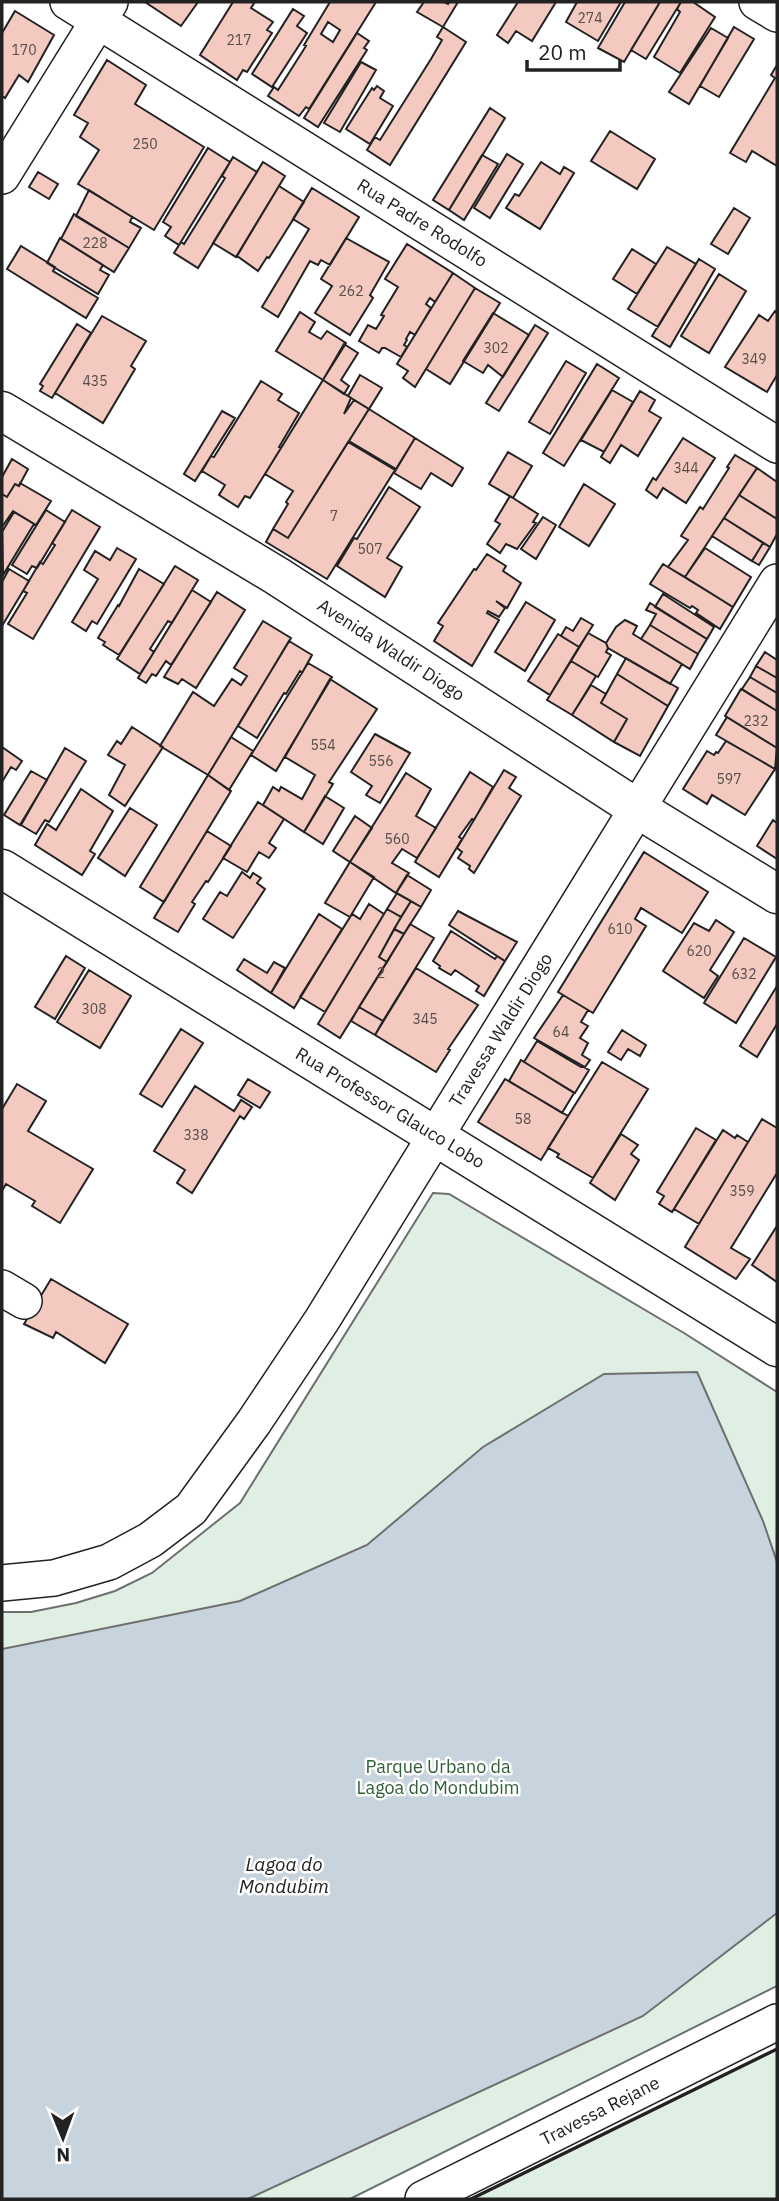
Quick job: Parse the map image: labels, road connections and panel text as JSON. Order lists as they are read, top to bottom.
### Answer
{
  "streets": {
    "main road": ["Avenida Waldir Diogo", "Rua Professor Glauco Lobo"],
    "street": ["Rua Padre Rodolfo", "Travessa Waldir Diogo", "Travessa Rejane"]
  },
  "crossings": [
    ["Avenida Waldir Diogo", "Travessa Waldir Diogo"],
    ["Travessa Waldir Diogo", "Rua Professor Glauco Lobo"]
  ],
  "water": ["Lagoa do Mondubim"],
  "parks": ["Parque Urbano da Lagoa do Mondubim"],
  "house_numbers": [
    "274",
    "217",
    "170",
    "250",
    "228",
    "262",
    "302",
    "349",
    "435",
    "344",
    "7",
    "507",
    "232",
    "554",
    "556",
    "597",
    "560",
    "610",
    "620",
    "2",
    "632",
    "308",
    "345",
    "64",
    "58",
    "338",
    "359"
  ],
  "scale_bar": "20 m",
  "north": "bottom"
}
